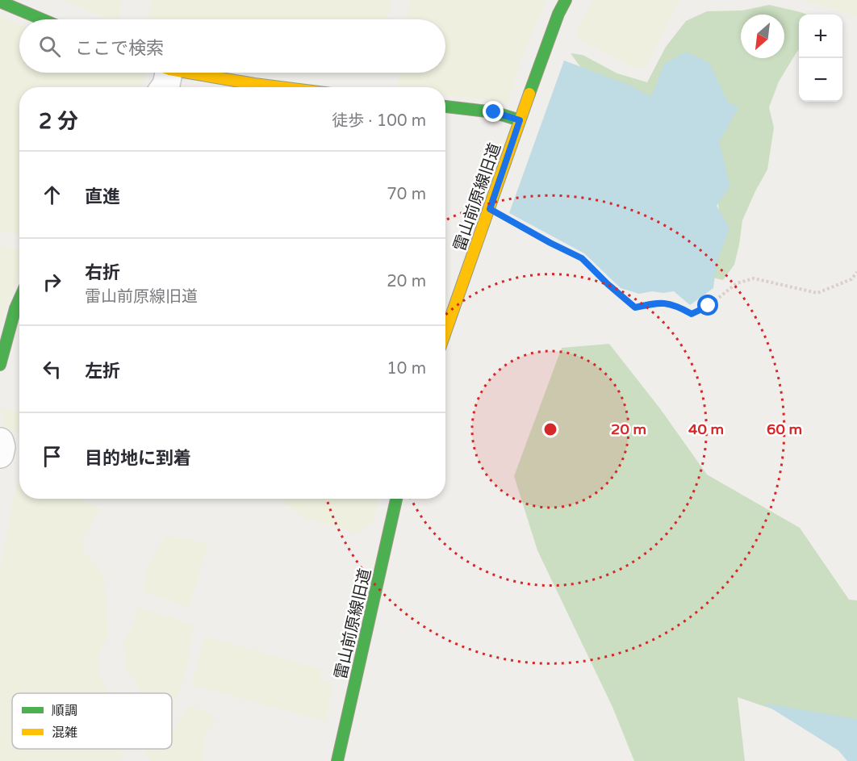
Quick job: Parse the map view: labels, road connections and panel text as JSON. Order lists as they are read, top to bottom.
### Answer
{
  "streets": {
    "street": ["雷山前原線旧道"]
  },
  "legend": ["順調", "混雑"],
  "north": "bottom left",
  "page": {
    "map_buttons": ["+", "−"],
    "search": "ここで検索",
    "heading": ["2 分", "徒歩 · 100 m"],
    "list": [
      ["直進", "70 m"],
      ["右折", "雷山前原線旧道", "20 m"],
      ["左折", "10 m"],
      "目的地に到着"
    ]
  },
  "rings": ["20 m", "40 m", "60 m"]
}
